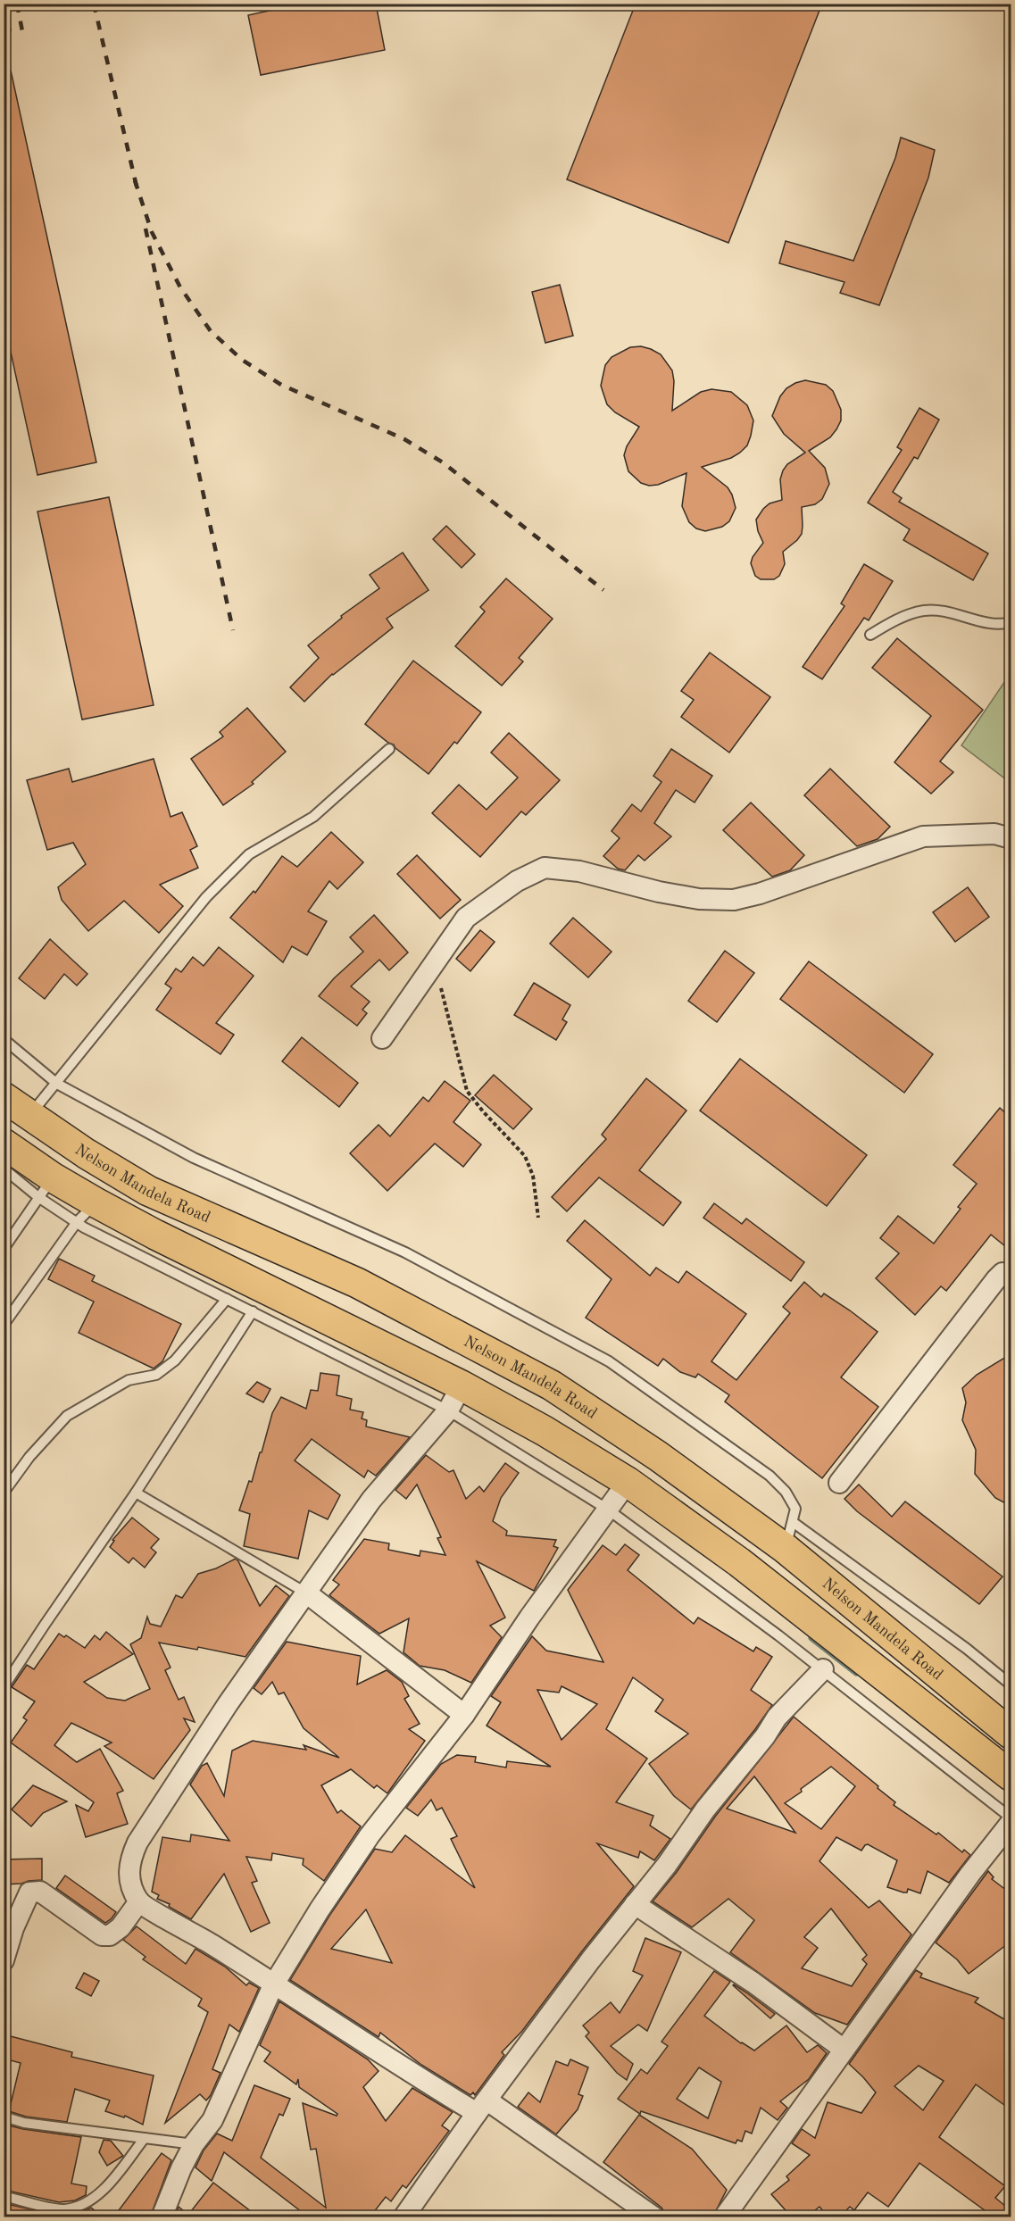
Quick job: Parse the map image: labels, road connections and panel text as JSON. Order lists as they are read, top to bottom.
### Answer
{
  "streets": {
    "main road": ["Nelson Mandela Road"]
  }
}
